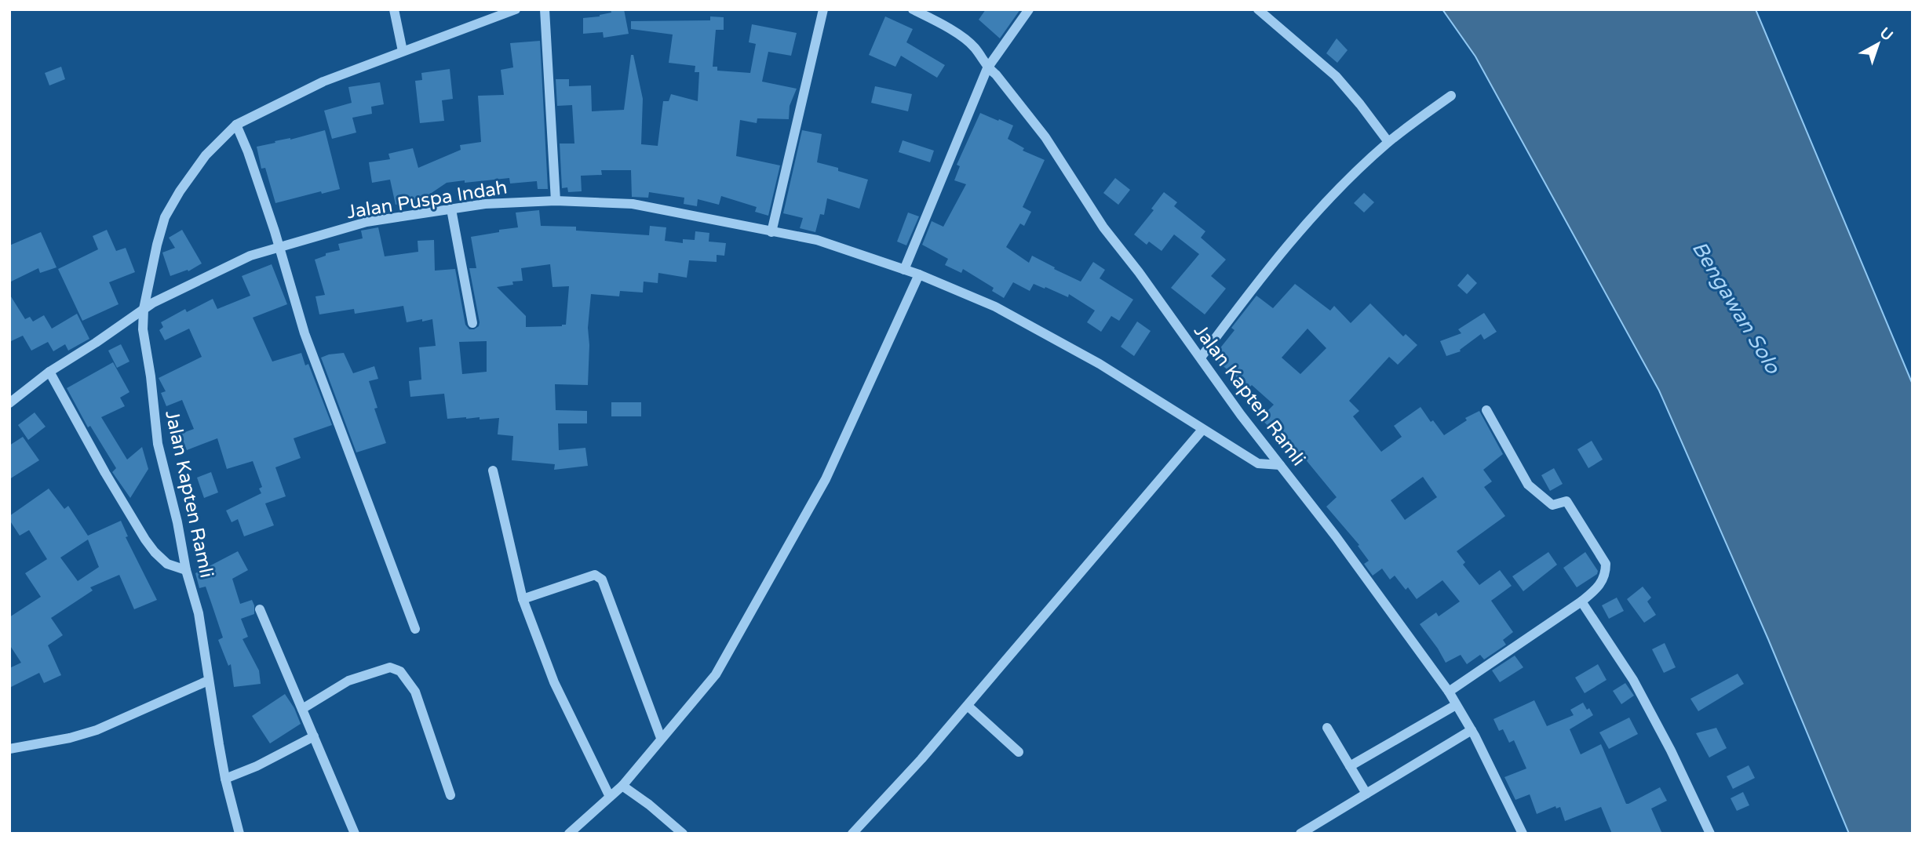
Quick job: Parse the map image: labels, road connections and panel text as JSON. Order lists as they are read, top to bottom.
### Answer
{
  "streets": {
    "street": ["Jalan Puspa Indah", "Jalan Kapten Ramli"]
  },
  "crossings": [
    ["Jalan Puspa Indah", "Jalan Kapten Ramli"]
  ],
  "water": ["Bengawan Solo"],
  "north": "top right"
}
